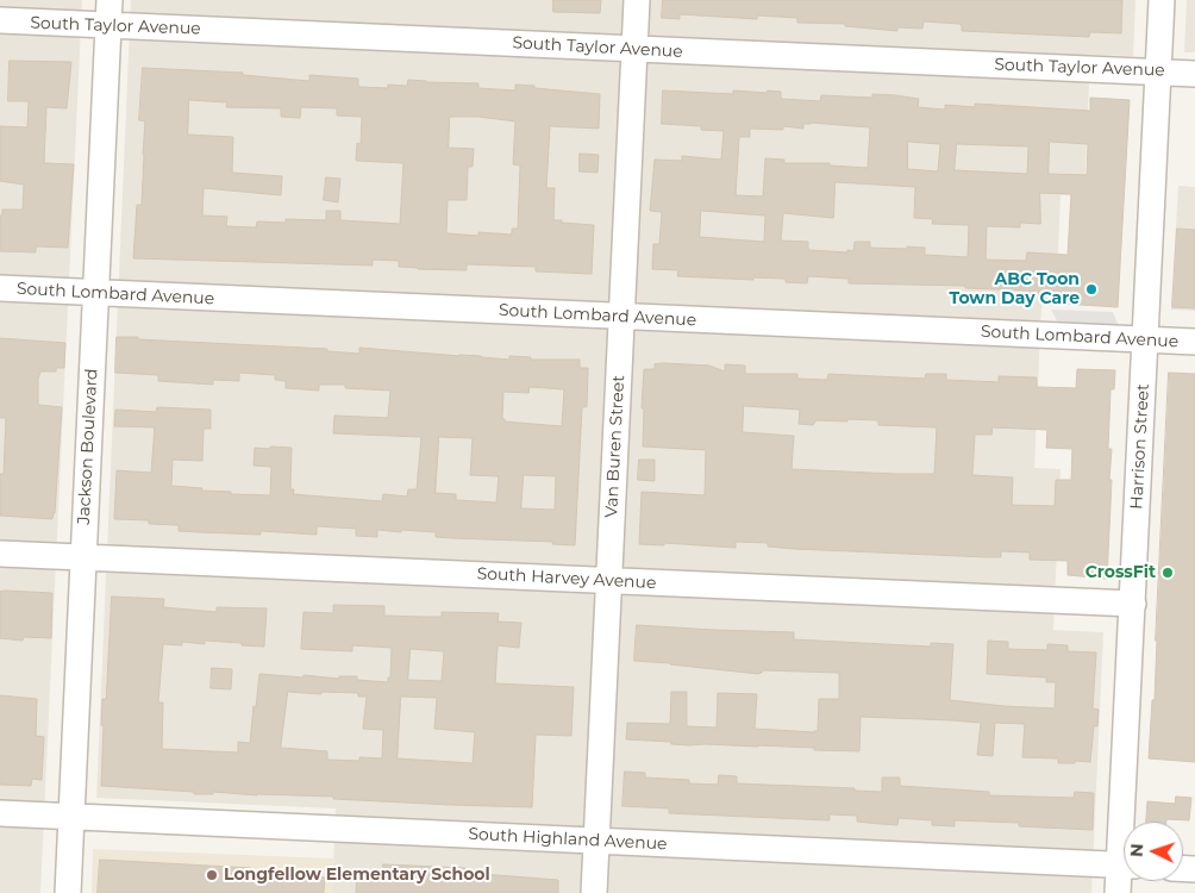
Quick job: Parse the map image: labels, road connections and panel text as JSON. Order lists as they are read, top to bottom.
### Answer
{
  "streets": {
    "street": [
      "South Taylor Avenue",
      "South Lombard Avenue",
      "Jackson Boulevard",
      "Van Buren Street",
      "Harrison Street",
      "South Harvey Avenue",
      "South Highland Avenue"
    ]
  },
  "crossings": [
    ["South Taylor Avenue", "Jackson Boulevard"],
    ["South Taylor Avenue", "Van Buren Street"],
    ["South Taylor Avenue", "Harrison Street"],
    ["South Lombard Avenue", "Jackson Boulevard"],
    ["South Lombard Avenue", "Van Buren Street"],
    ["South Lombard Avenue", "Harrison Street"],
    ["Jackson Boulevard", "South Harvey Avenue"],
    ["Jackson Boulevard", "South Highland Avenue"],
    ["Van Buren Street", "South Harvey Avenue"],
    ["Van Buren Street", "South Highland Avenue"],
    ["Harrison Street", "South Harvey Avenue"]
  ],
  "places": ["ABC Toon Town Day Care", "CrossFit", "Longfellow Elementary School"],
  "north": "left"
}
